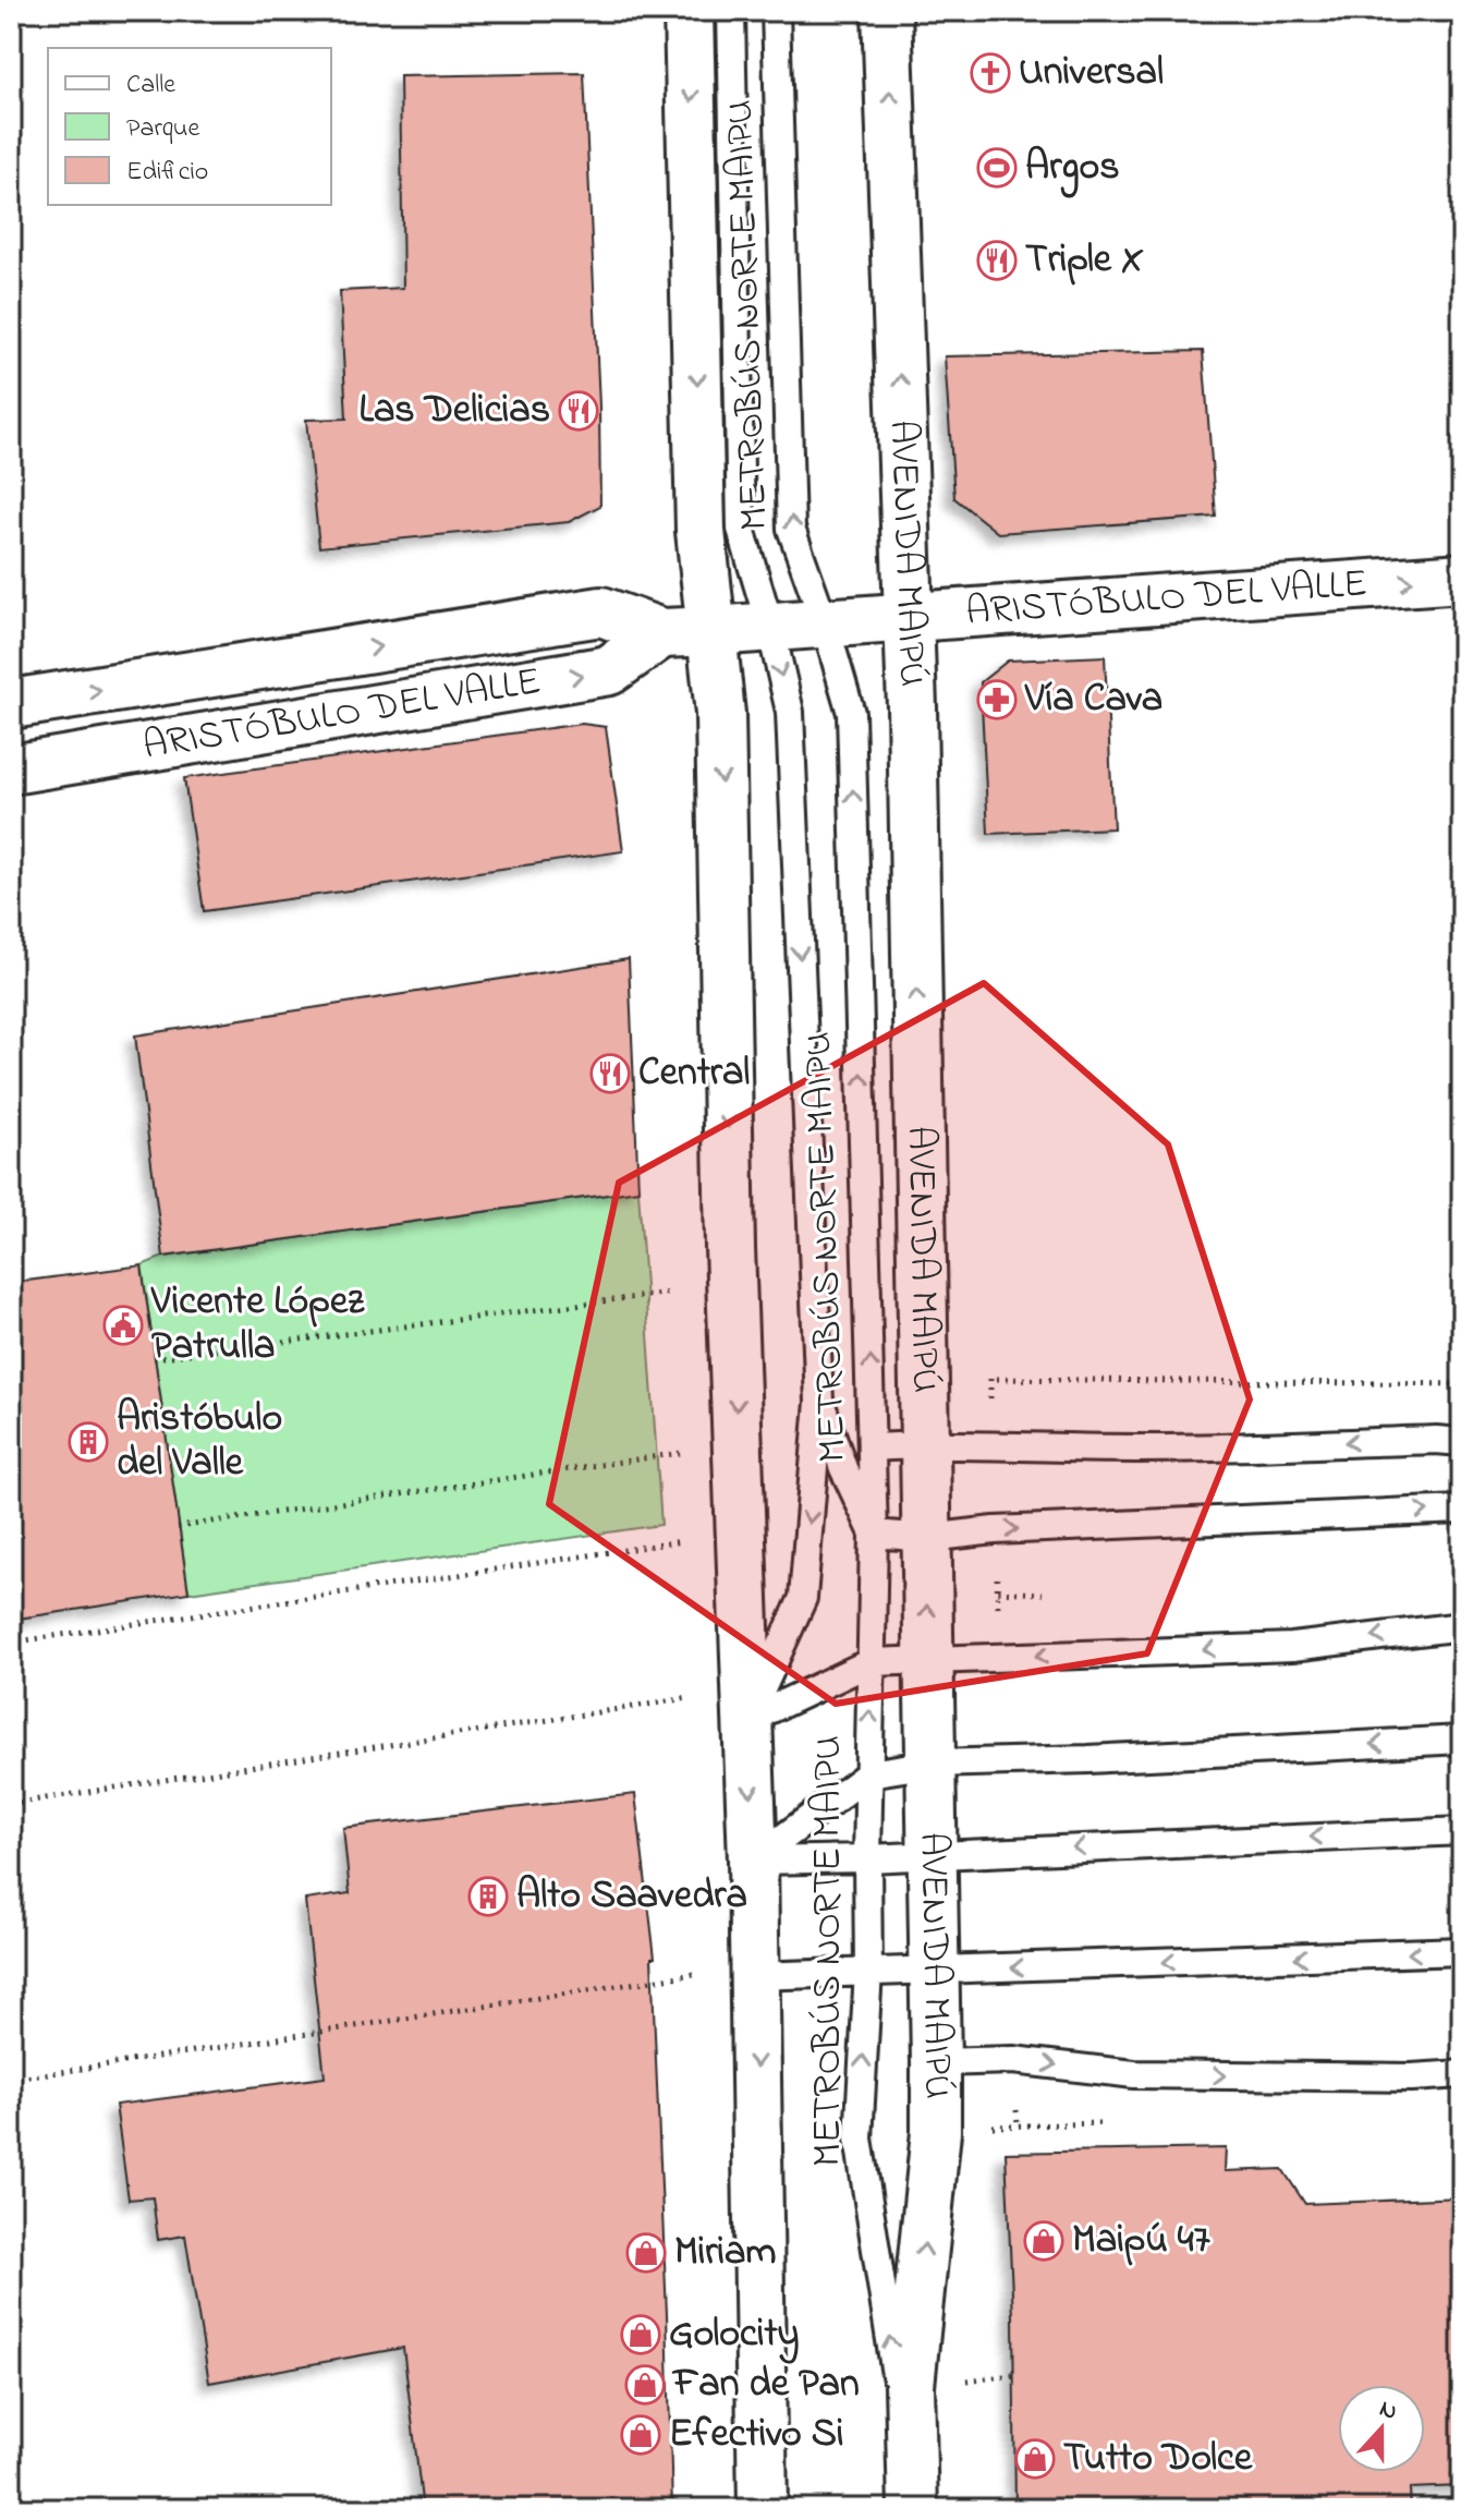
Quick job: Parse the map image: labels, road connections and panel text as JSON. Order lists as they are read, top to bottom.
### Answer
{
  "streets": {
    "main road": ["AVENIDA MAIPÚ", "ARISTÓBULO DEL VALLE"],
    "lane": ["METROBÚS NORTE MAIPU"]
  },
  "crossings": [
    ["METROBÚS NORTE MAIPU", "AVENIDA MAIPÚ"],
    ["METROBÚS NORTE MAIPU", "ARISTÓBULO DEL VALLE"],
    ["AVENIDA MAIPÚ", "ARISTÓBULO DEL VALLE"]
  ],
  "one_way": ["ARISTÓBULO DEL VALLE"],
  "places": {
    "church": ["Universal"],
    "sports": ["Argos"],
    "restaurant": ["Triple X", "Las Delicias", "Central"],
    "pharmacy": ["Vía Cava"],
    "public building": ["Vicente López Patrulla"],
    "building": ["Aristóbulo del Valle", "Alto Saavedra"],
    "shop": [
      "Maipú 47",
      "Miriam",
      "Golocity",
      "Fan de Pan",
      "Efectivo Si",
      "Tutto Dolce"
    ]
  },
  "legend": ["Calle", "Parque", "Edificio"],
  "north": "top"
}
